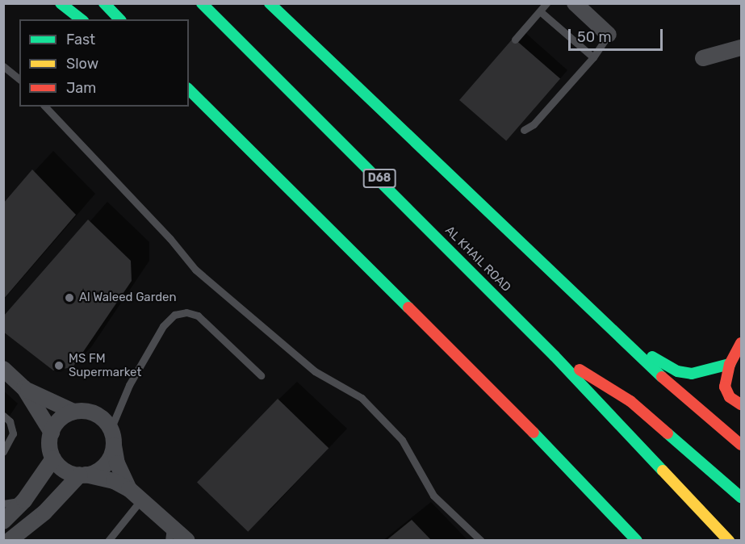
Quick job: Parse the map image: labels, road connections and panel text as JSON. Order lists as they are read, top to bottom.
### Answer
{
  "streets": {
    "main road": ["D68", "AL KHAIL ROAD"]
  },
  "places": ["Al Waleed Garden", "MS FM Supermarket"],
  "legend": ["Fast", "Slow", "Jam"],
  "scale_bar": "50 m"
}
